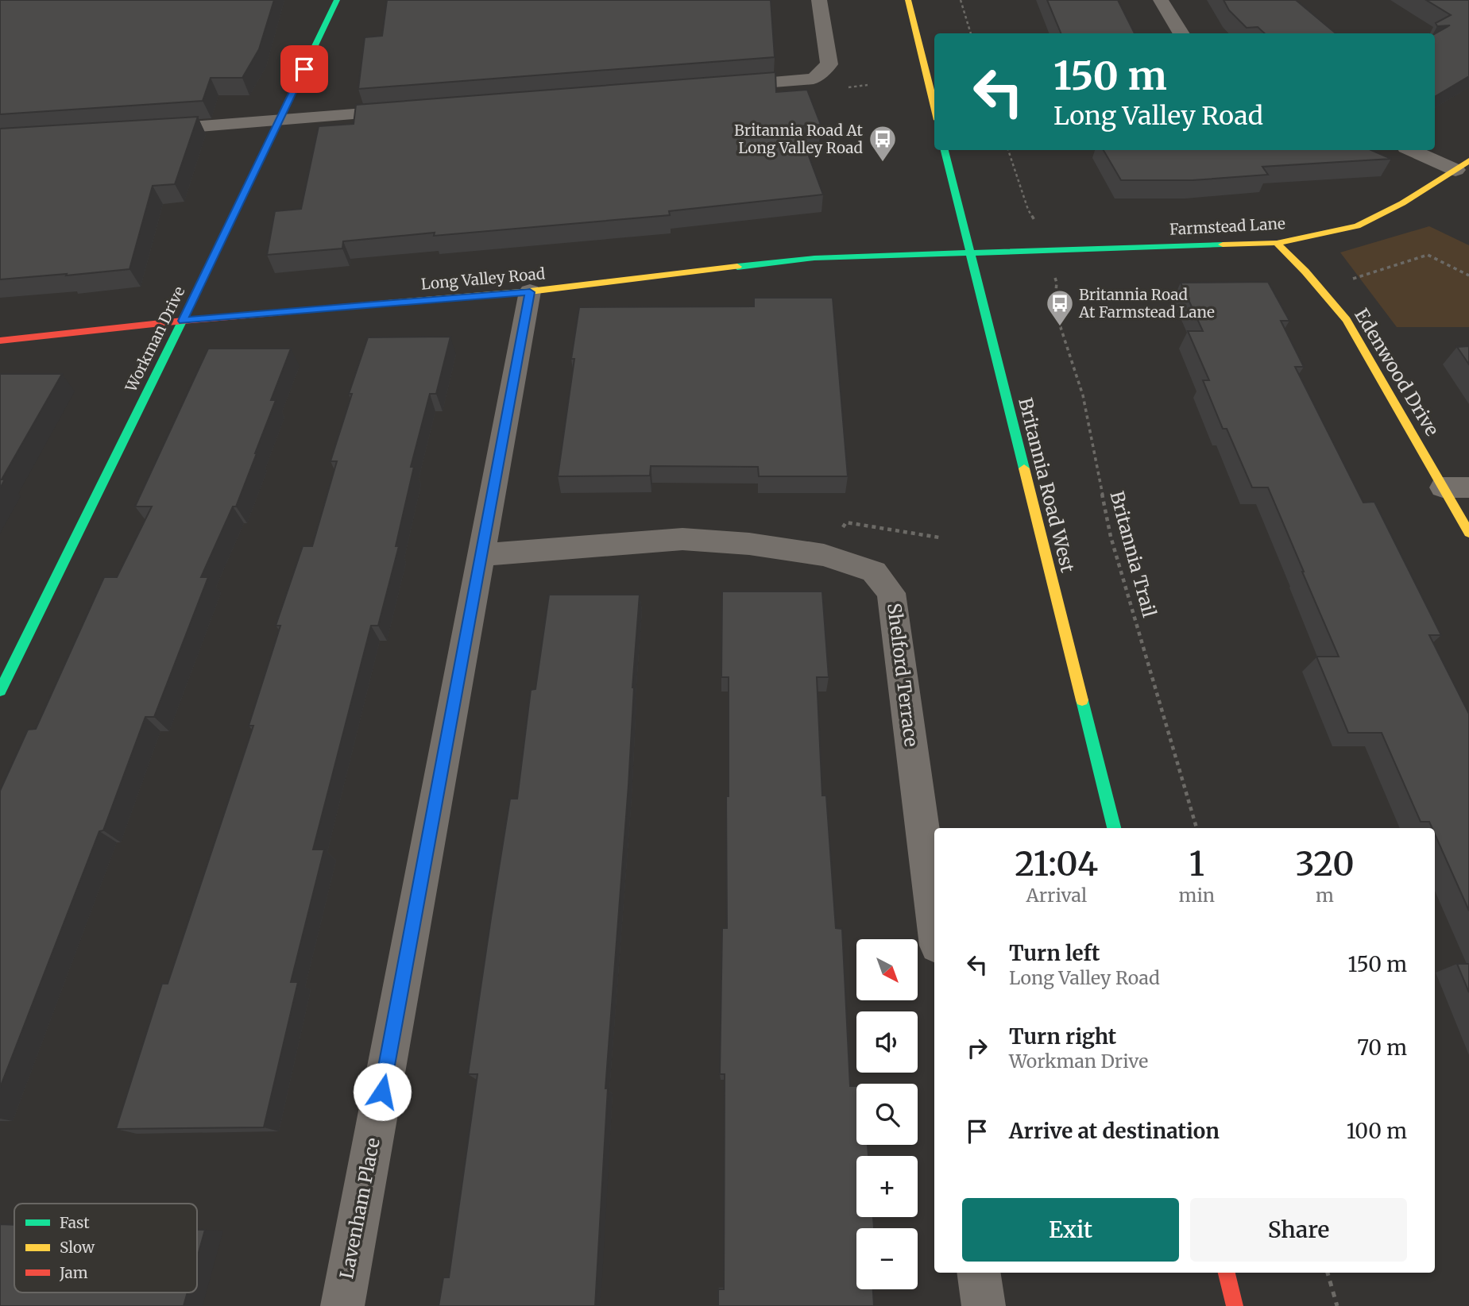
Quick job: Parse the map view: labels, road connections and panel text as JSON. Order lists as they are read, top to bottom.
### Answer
{
  "streets": {
    "street": [
      "Farmstead Lane",
      "Long Valley Road",
      "Workman Drive",
      "Edenwood Drive",
      "Britannia Road West",
      "Shelford Terrace",
      "Lavenham Place"
    ],
    "path": ["Britannia Trail"]
  },
  "crossings": [
    ["Farmstead Lane", "Long Valley Road"],
    ["Farmstead Lane", "Edenwood Drive"],
    ["Farmstead Lane", "Britannia Road West"],
    ["Long Valley Road", "Workman Drive"],
    ["Long Valley Road", "Britannia Road West"],
    ["Long Valley Road", "Lavenham Place"],
    ["Shelford Terrace", "Lavenham Place"]
  ],
  "places": {
    "bus stop": ["Britannia Road At Long Valley Road", "Britannia Road At Farmstead Lane"]
  },
  "legend": ["Fast", "Slow", "Jam"],
  "north": "bottom right",
  "page": {
    "turn": ["150 m", "Long Valley Road"],
    "eta": [
      "21:04",
      "Arrival",
      "1",
      "min",
      "320",
      "m"
    ],
    "list": [
      {
        "name": "Turn left",
        "note": "Long Valley Road",
        "value": "150 m"
      },
      {
        "name": "Turn right",
        "note": "Workman Drive",
        "value": "70 m"
      },
      {
        "name": "Arrive at destination",
        "value": "100 m"
      }
    ],
    "map_buttons": ["+", "−"],
    "buttons": ["Exit", "Share"]
  }
}
